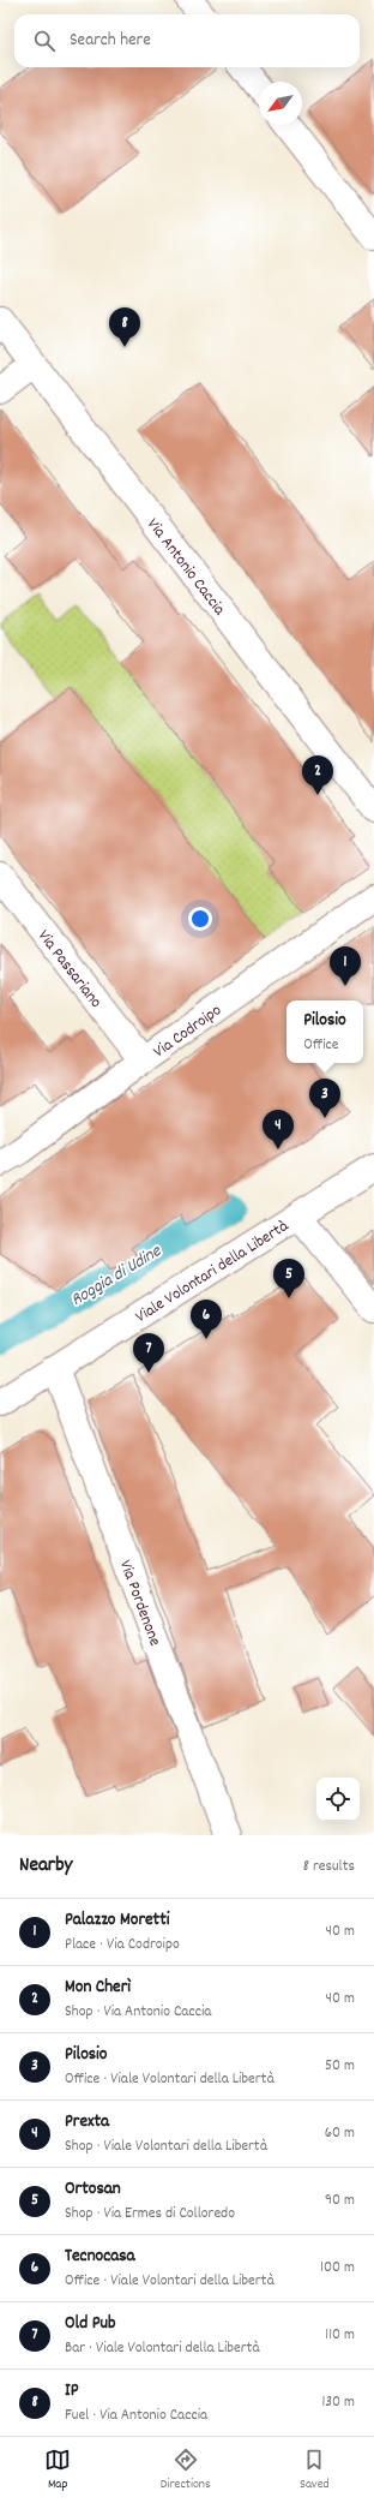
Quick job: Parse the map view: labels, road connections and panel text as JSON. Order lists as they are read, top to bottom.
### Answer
{
  "streets": {
    "street": [
      "Via Antonio Caccia",
      "Via Passariano",
      "Via Codroipo",
      "Viale Volontari della Libertà",
      "Via Pordenone"
    ]
  },
  "crossings": [
    ["Via Passariano", "Via Codroipo"],
    ["Viale Volontari della Libertà", "Via Pordenone"]
  ],
  "water": ["Roggia di Udine"],
  "north": "bottom left",
  "page": {
    "search": "Search here",
    "pins": [
      "8",
      "2",
      "1",
      "3",
      "4",
      "5",
      "6",
      "7"
    ],
    "popup": ["Pilosio", "Office"],
    "heading": ["Nearby", "8 results"],
    "list": [
      {
        "mark": "1",
        "name": "Palazzo Moretti",
        "note": "Place · Via Codroipo",
        "value": "40 m"
      },
      {
        "mark": "2",
        "name": "Mon Cherì",
        "note": "Shop · Via Antonio Caccia",
        "value": "40 m"
      },
      {
        "mark": "3",
        "name": "Pilosio",
        "note": "Office · Viale Volontari della Libertà",
        "value": "50 m"
      },
      {
        "mark": "4",
        "name": "Prexta",
        "note": "Shop · Viale Volontari della Libertà",
        "value": "60 m"
      },
      {
        "mark": "5",
        "name": "Ortosan",
        "note": "Shop · Via Ermes di Colloredo",
        "value": "90 m"
      },
      {
        "mark": "6",
        "name": "Tecnocasa",
        "note": "Office · Viale Volontari della Libertà",
        "value": "100 m"
      },
      {
        "mark": "7",
        "name": "Old Pub",
        "note": "Bar · Viale Volontari della Libertà",
        "value": "110 m"
      },
      {
        "mark": "8",
        "name": "IP",
        "note": "Fuel · Via Antonio Caccia",
        "value": "130 m"
      }
    ],
    "nav": ["Map", "Directions", "Saved"]
  }
}
